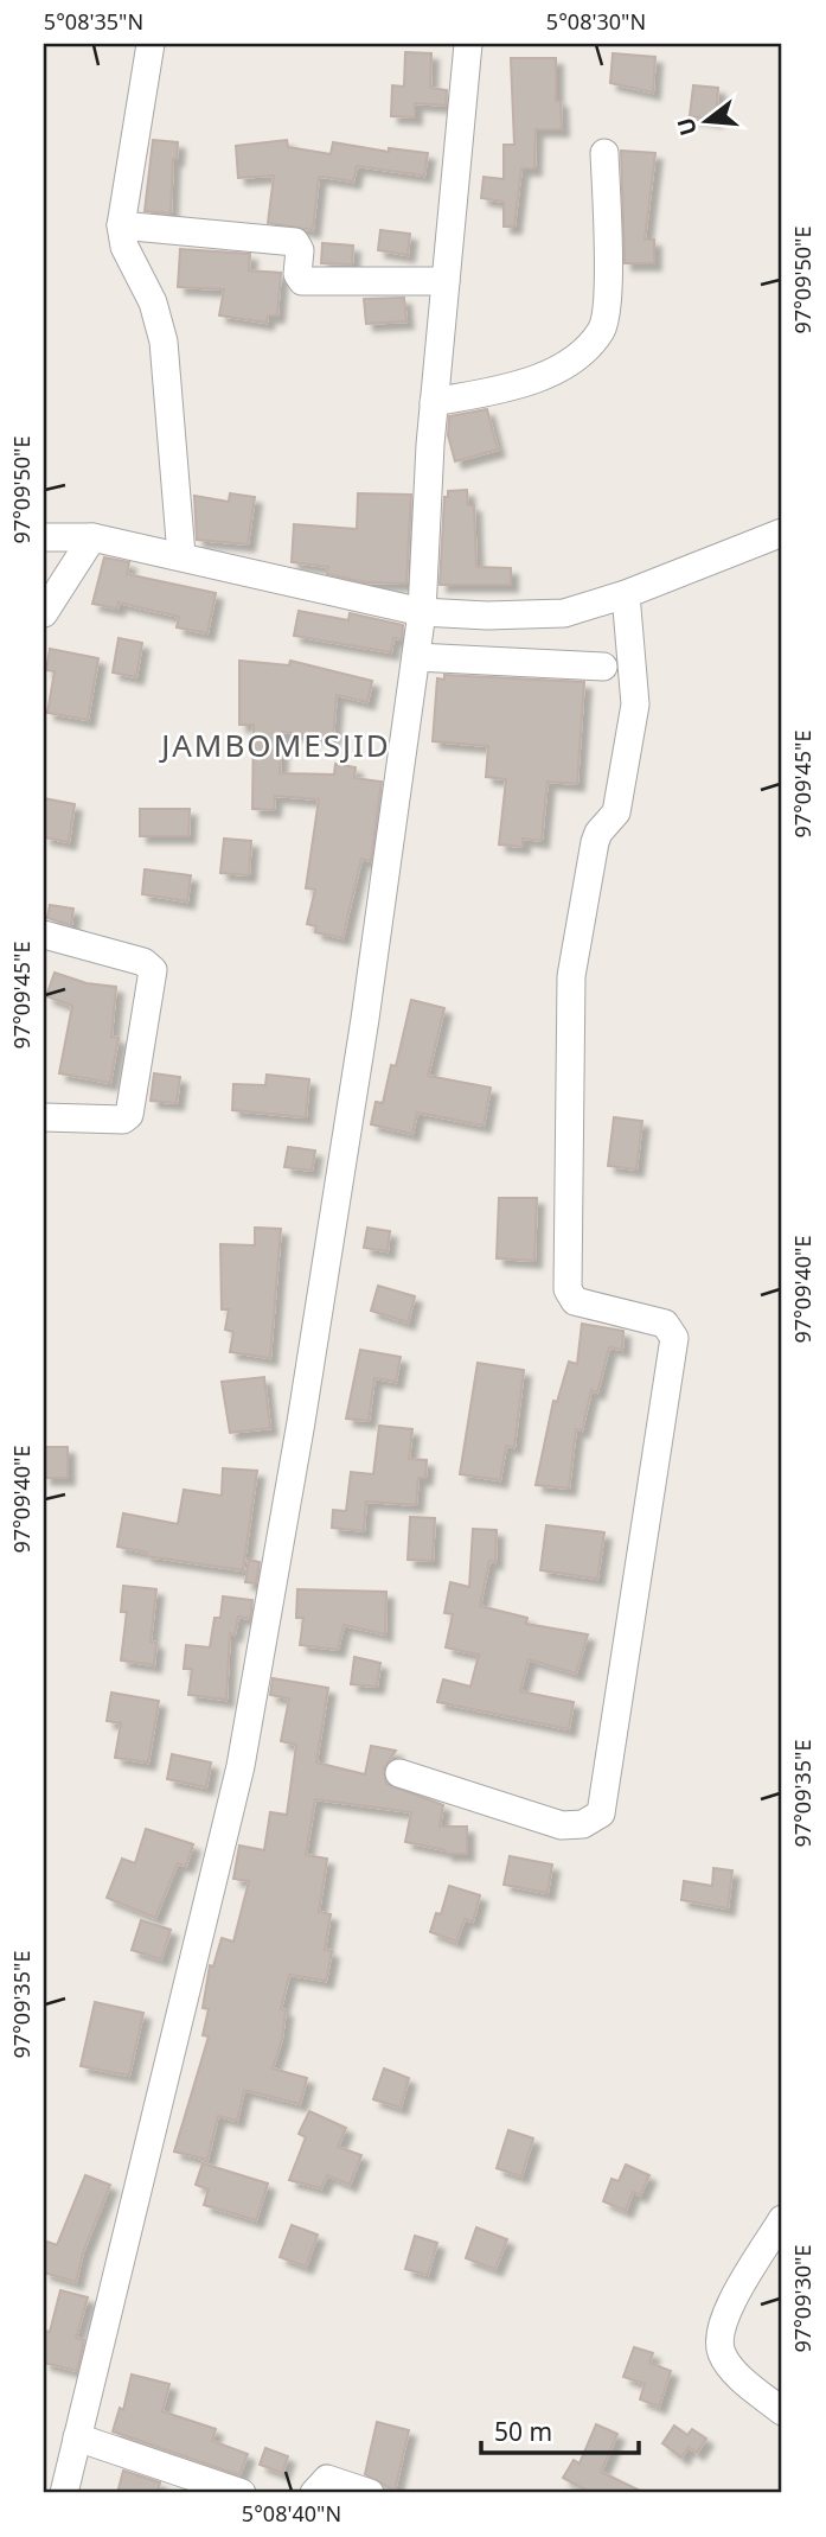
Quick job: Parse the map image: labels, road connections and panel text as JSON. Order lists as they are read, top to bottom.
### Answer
{
  "districts": ["JAMBOMESJID"],
  "scale_bar": "50 m",
  "north": "left",
  "coordinates": [
    "5°08'35\"N",
    "5°08'30\"N",
    "97°09'50\"E",
    "97°09'45\"E",
    "97°09'40\"E",
    "97°09'35\"E",
    "97°09'30\"E",
    "5°08'40\"N"
  ]
}
